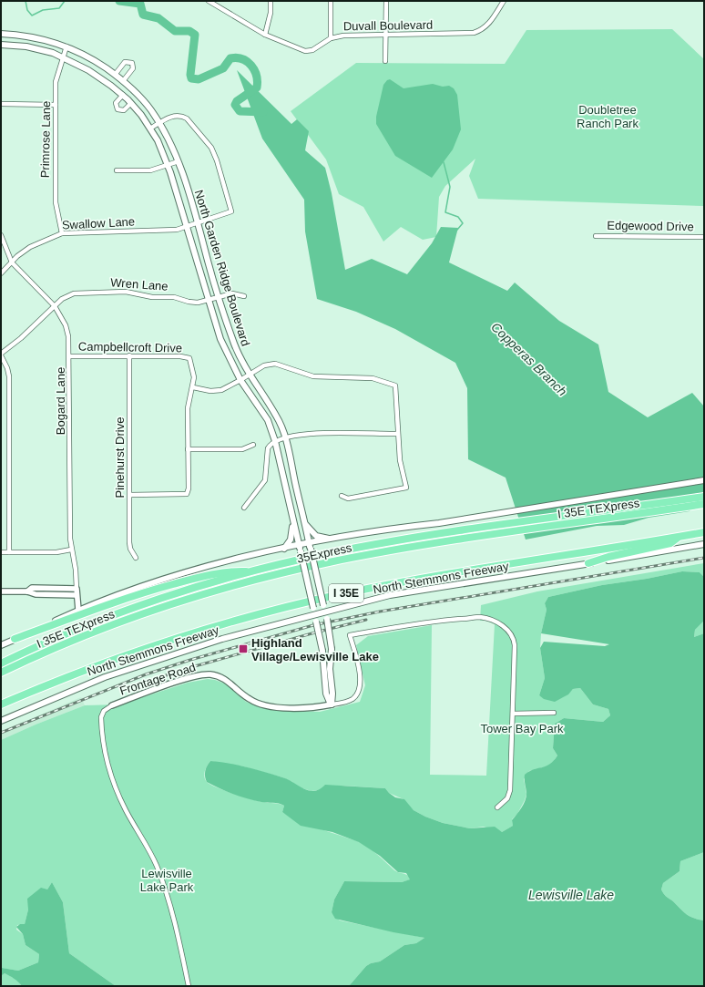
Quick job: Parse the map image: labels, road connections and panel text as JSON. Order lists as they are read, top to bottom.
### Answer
{
  "streets": {
    "highway": [
      "I 35E TEXpress",
      "35Express",
      "North Stemmons Freeway",
      "I 35E"
    ],
    "main road": ["North Garden Ridge Boulevard"],
    "street": [
      "Duvall Boulevard",
      "Primrose Lane",
      "Swallow Lane",
      "Edgewood Drive",
      "Wren Lane",
      "Campbellcroft Drive",
      "Bogard Lane",
      "Pinehurst Drive",
      "Frontage Road"
    ]
  },
  "crossings": [
    ["Primrose Lane", "Swallow Lane"],
    ["Primrose Lane", "North Garden Ridge Boulevard"],
    ["Swallow Lane", "North Garden Ridge Boulevard"],
    ["Swallow Lane", "Bogard Lane"],
    ["North Garden Ridge Boulevard", "Wren Lane"],
    ["North Garden Ridge Boulevard", "North Stemmons Freeway"],
    ["North Garden Ridge Boulevard", "Frontage Road"],
    ["Wren Lane", "Bogard Lane"],
    ["Campbellcroft Drive", "Bogard Lane"],
    ["Campbellcroft Drive", "Pinehurst Drive"],
    ["I 35E TEXpress", "35Express"]
  ],
  "water": ["Copperas Branch", "Lewisville Lake"],
  "parks": ["Doubletree Ranch Park", "Tower Bay Park", "Lewisville Lake Park"],
  "places": {
    "transit": ["Highland Village/Lewisville Lake"]
  }
}
